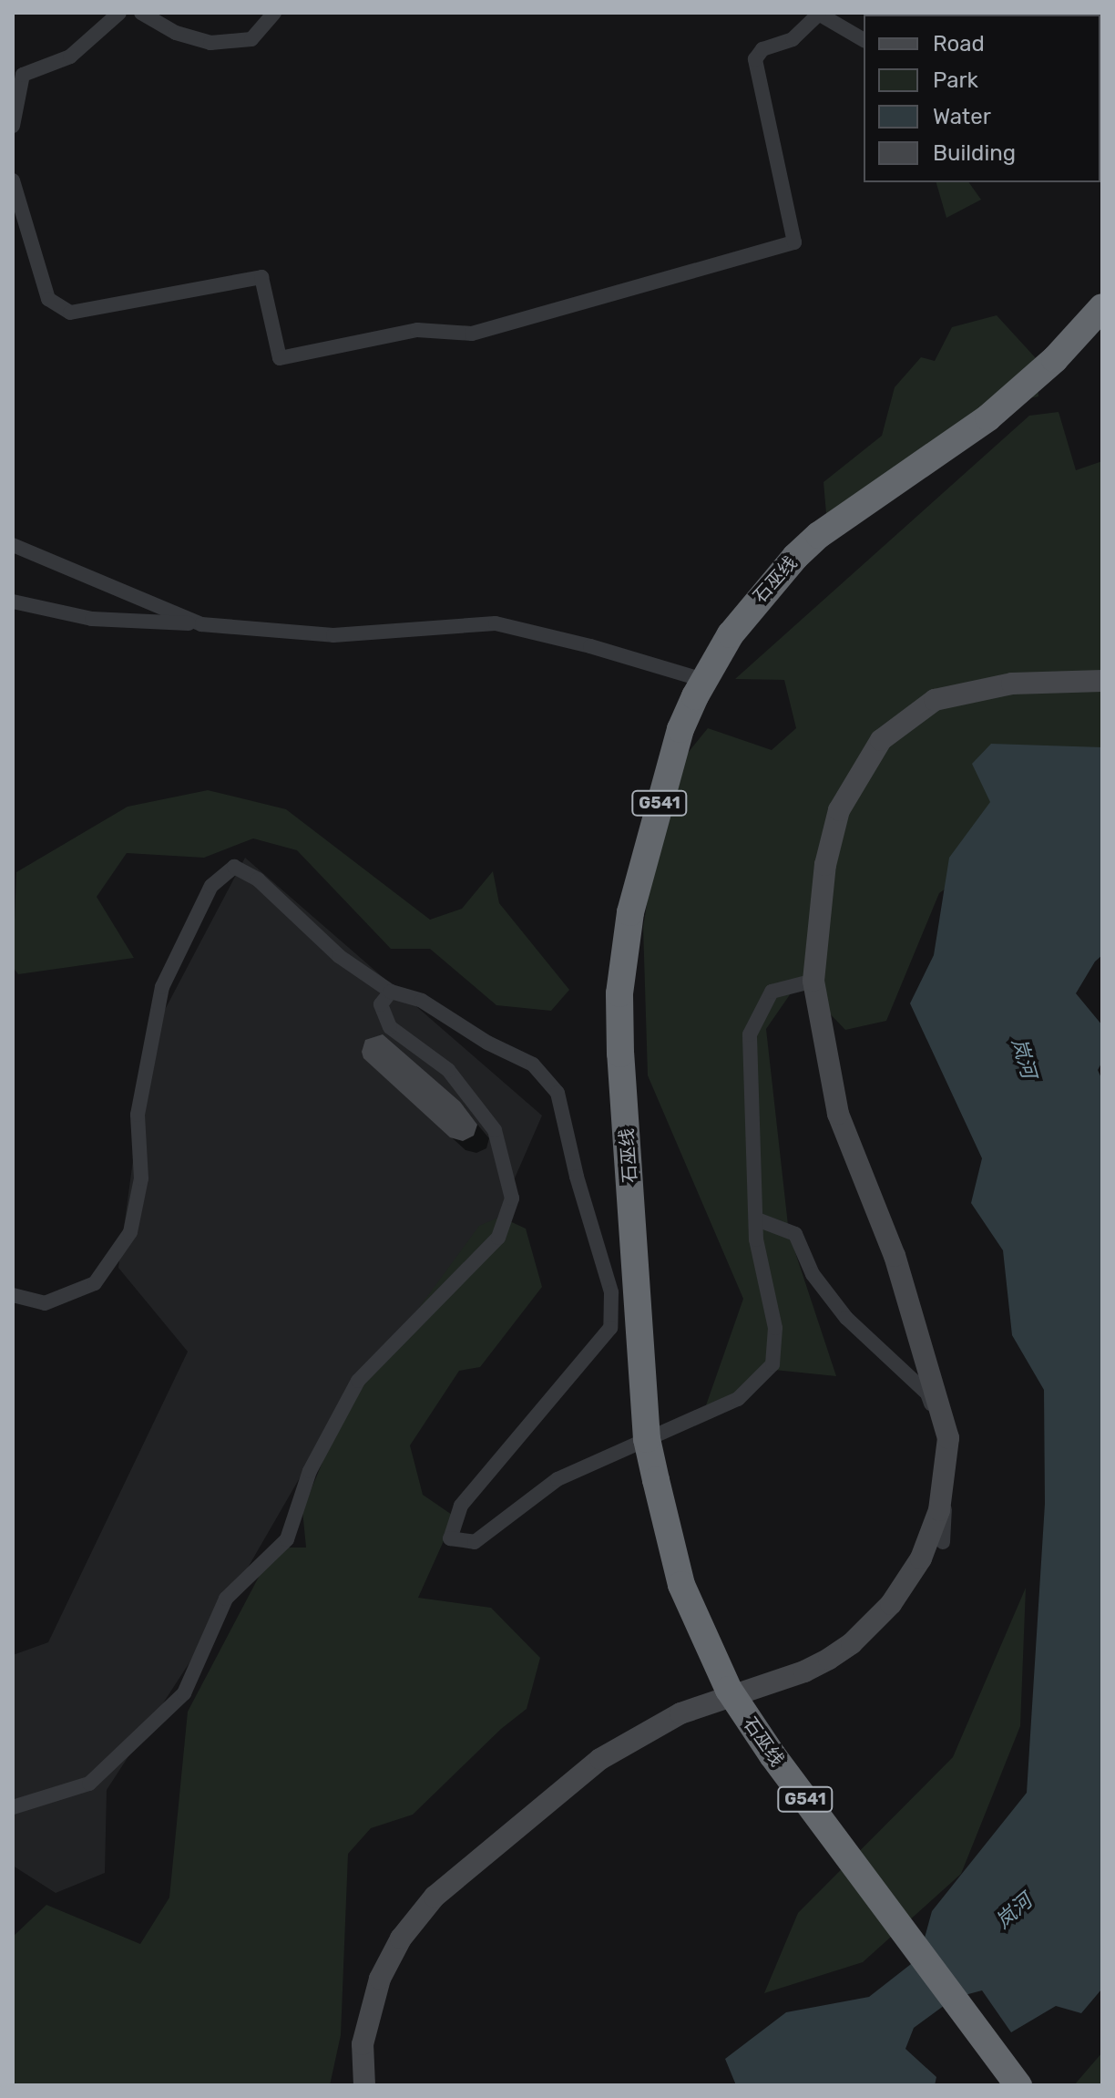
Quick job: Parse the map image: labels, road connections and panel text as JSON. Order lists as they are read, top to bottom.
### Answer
{
  "streets": {
    "highway": ["石巫线", "G541"]
  },
  "water": ["岚河"],
  "legend": [
    "Road",
    "Park",
    "Water",
    "Building"
  ]
}
